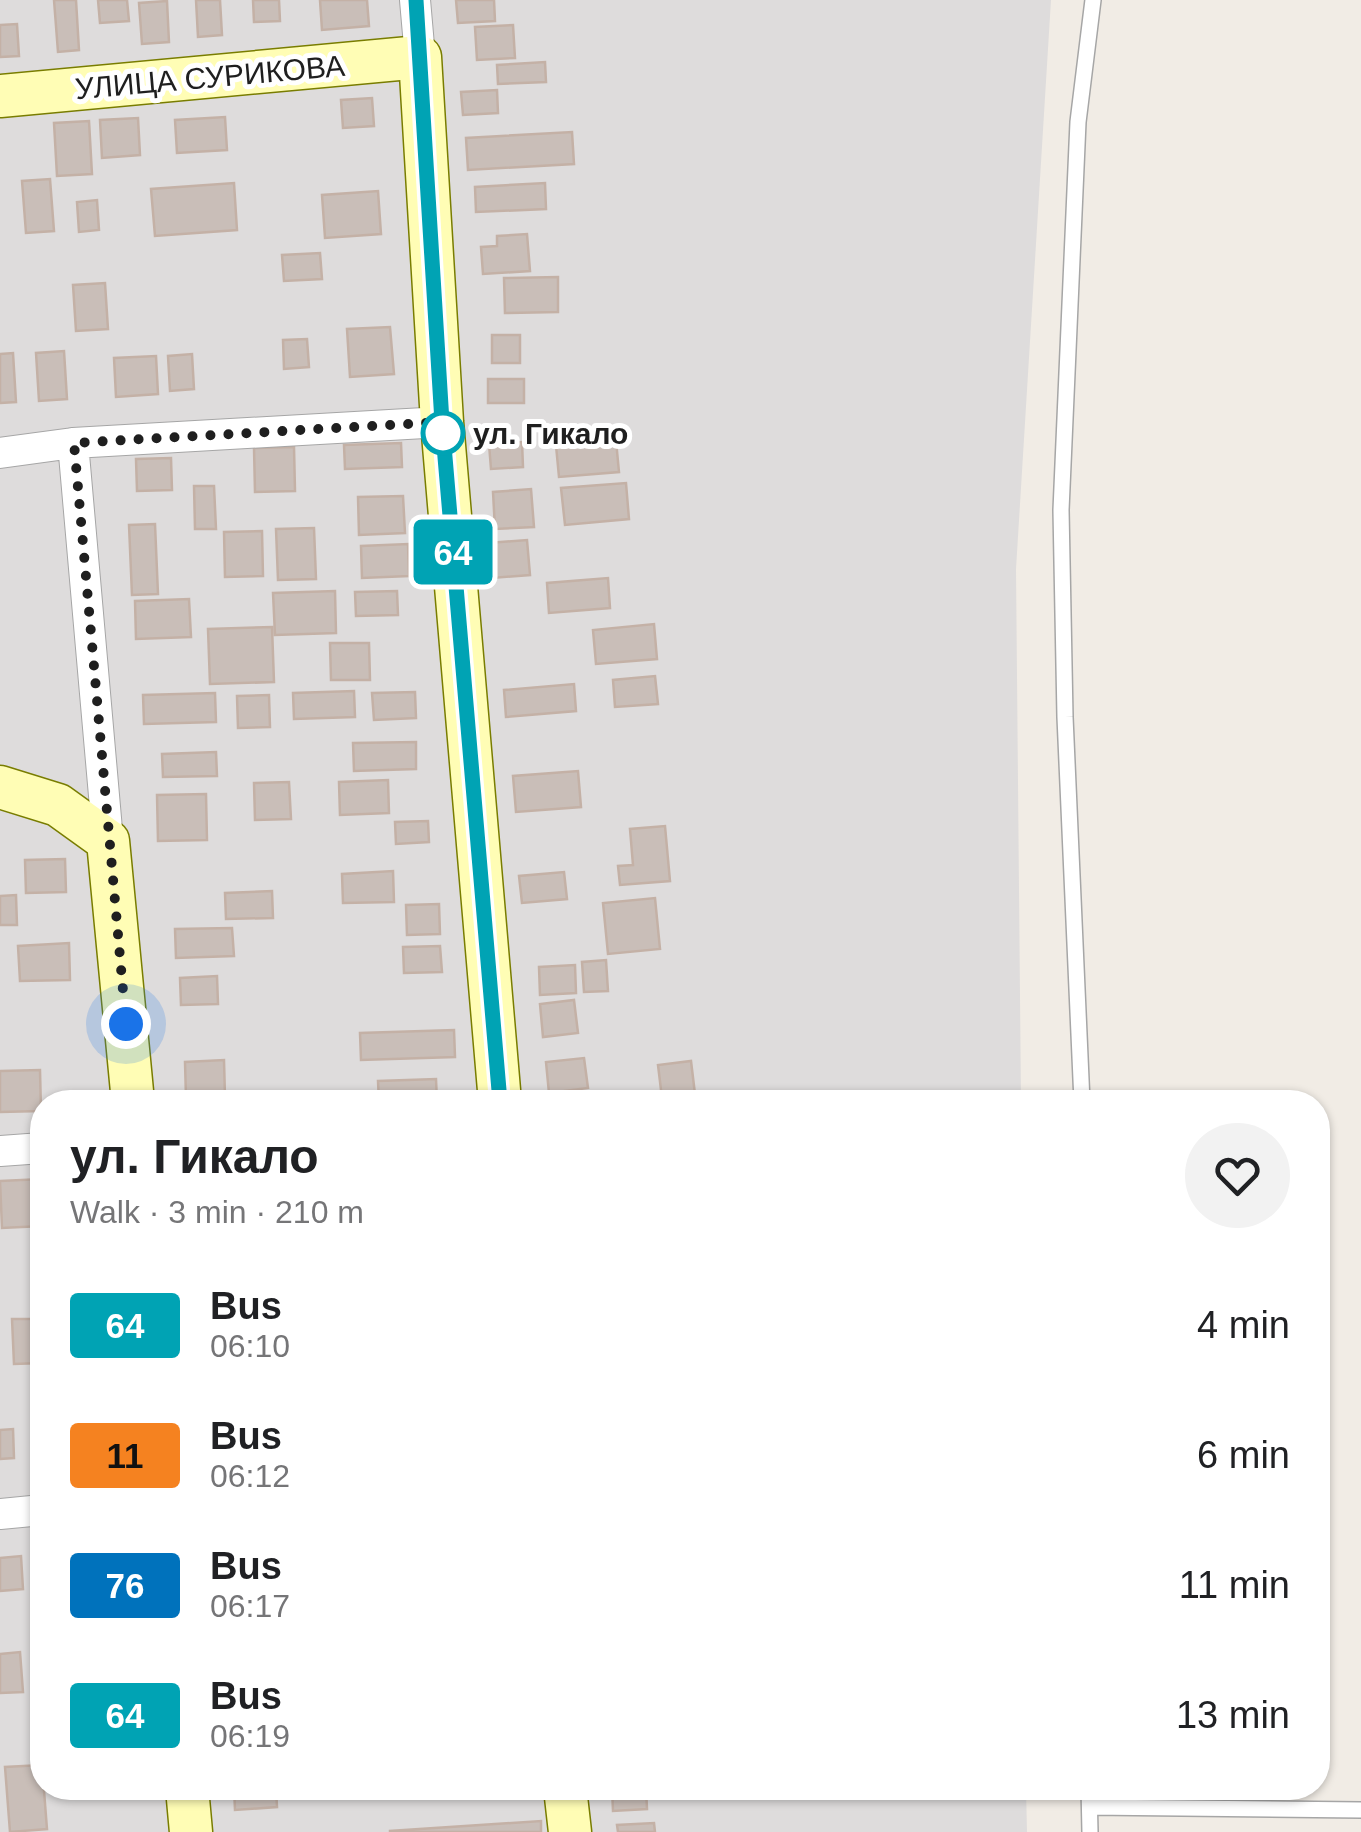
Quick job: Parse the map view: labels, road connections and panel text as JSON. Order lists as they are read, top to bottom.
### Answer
{
  "streets": {
    "main road": ["УЛИЦА СУРИКОВА"]
  },
  "places": ["ул. Гикало"],
  "lines": ["bus line 64"],
  "page": {
    "on_map": "64",
    "heading": ["ул. Гикало", "Walk · 3 min · 210 m"],
    "list": [
      {
        "mark": "64",
        "name": "Bus",
        "note": "06:10",
        "value": "4 min"
      },
      {
        "mark": "11",
        "name": "Bus",
        "note": "06:12",
        "value": "6 min"
      },
      {
        "mark": "76",
        "name": "Bus",
        "note": "06:17",
        "value": "11 min"
      },
      {
        "mark": "64",
        "name": "Bus",
        "note": "06:19",
        "value": "13 min"
      }
    ]
  }
}
